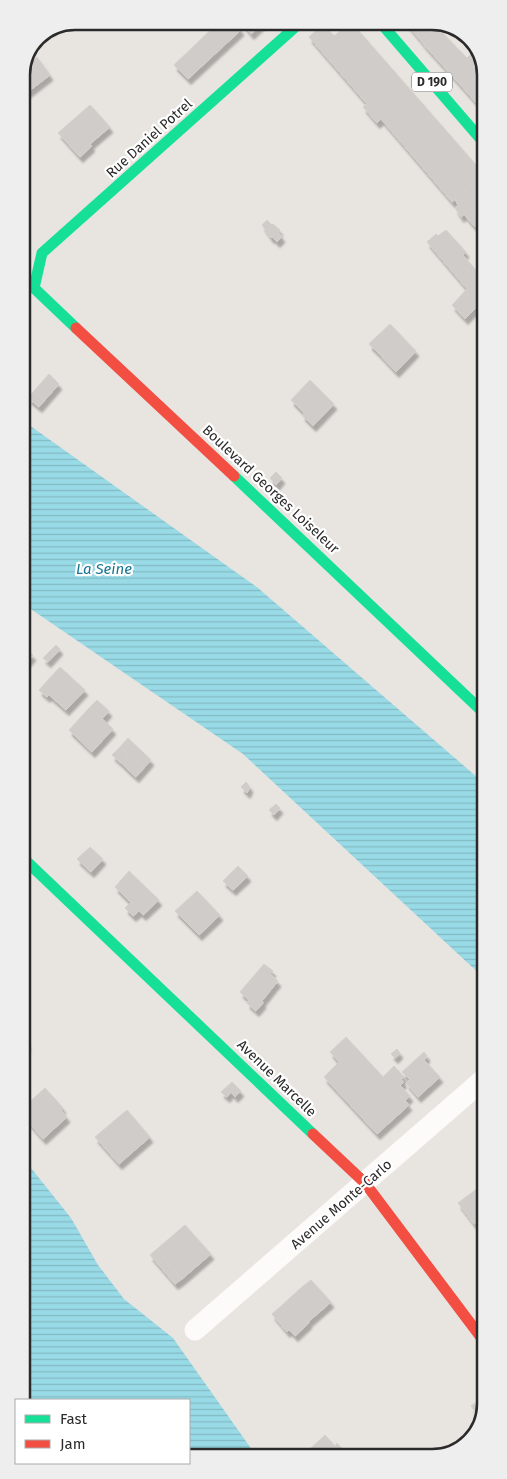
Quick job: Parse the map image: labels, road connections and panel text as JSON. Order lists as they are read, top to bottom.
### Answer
{
  "streets": {
    "street": [
      "D 190",
      "Rue Daniel Potrel",
      "Boulevard Georges Loiseleur",
      "Avenue Marcelle",
      "Avenue Monte-Carlo"
    ]
  },
  "crossings": [
    ["Rue Daniel Potrel", "Boulevard Georges Loiseleur"],
    ["Avenue Marcelle", "Avenue Monte-Carlo"]
  ],
  "water": ["La Seine"],
  "legend": ["Fast", "Jam"]
}
